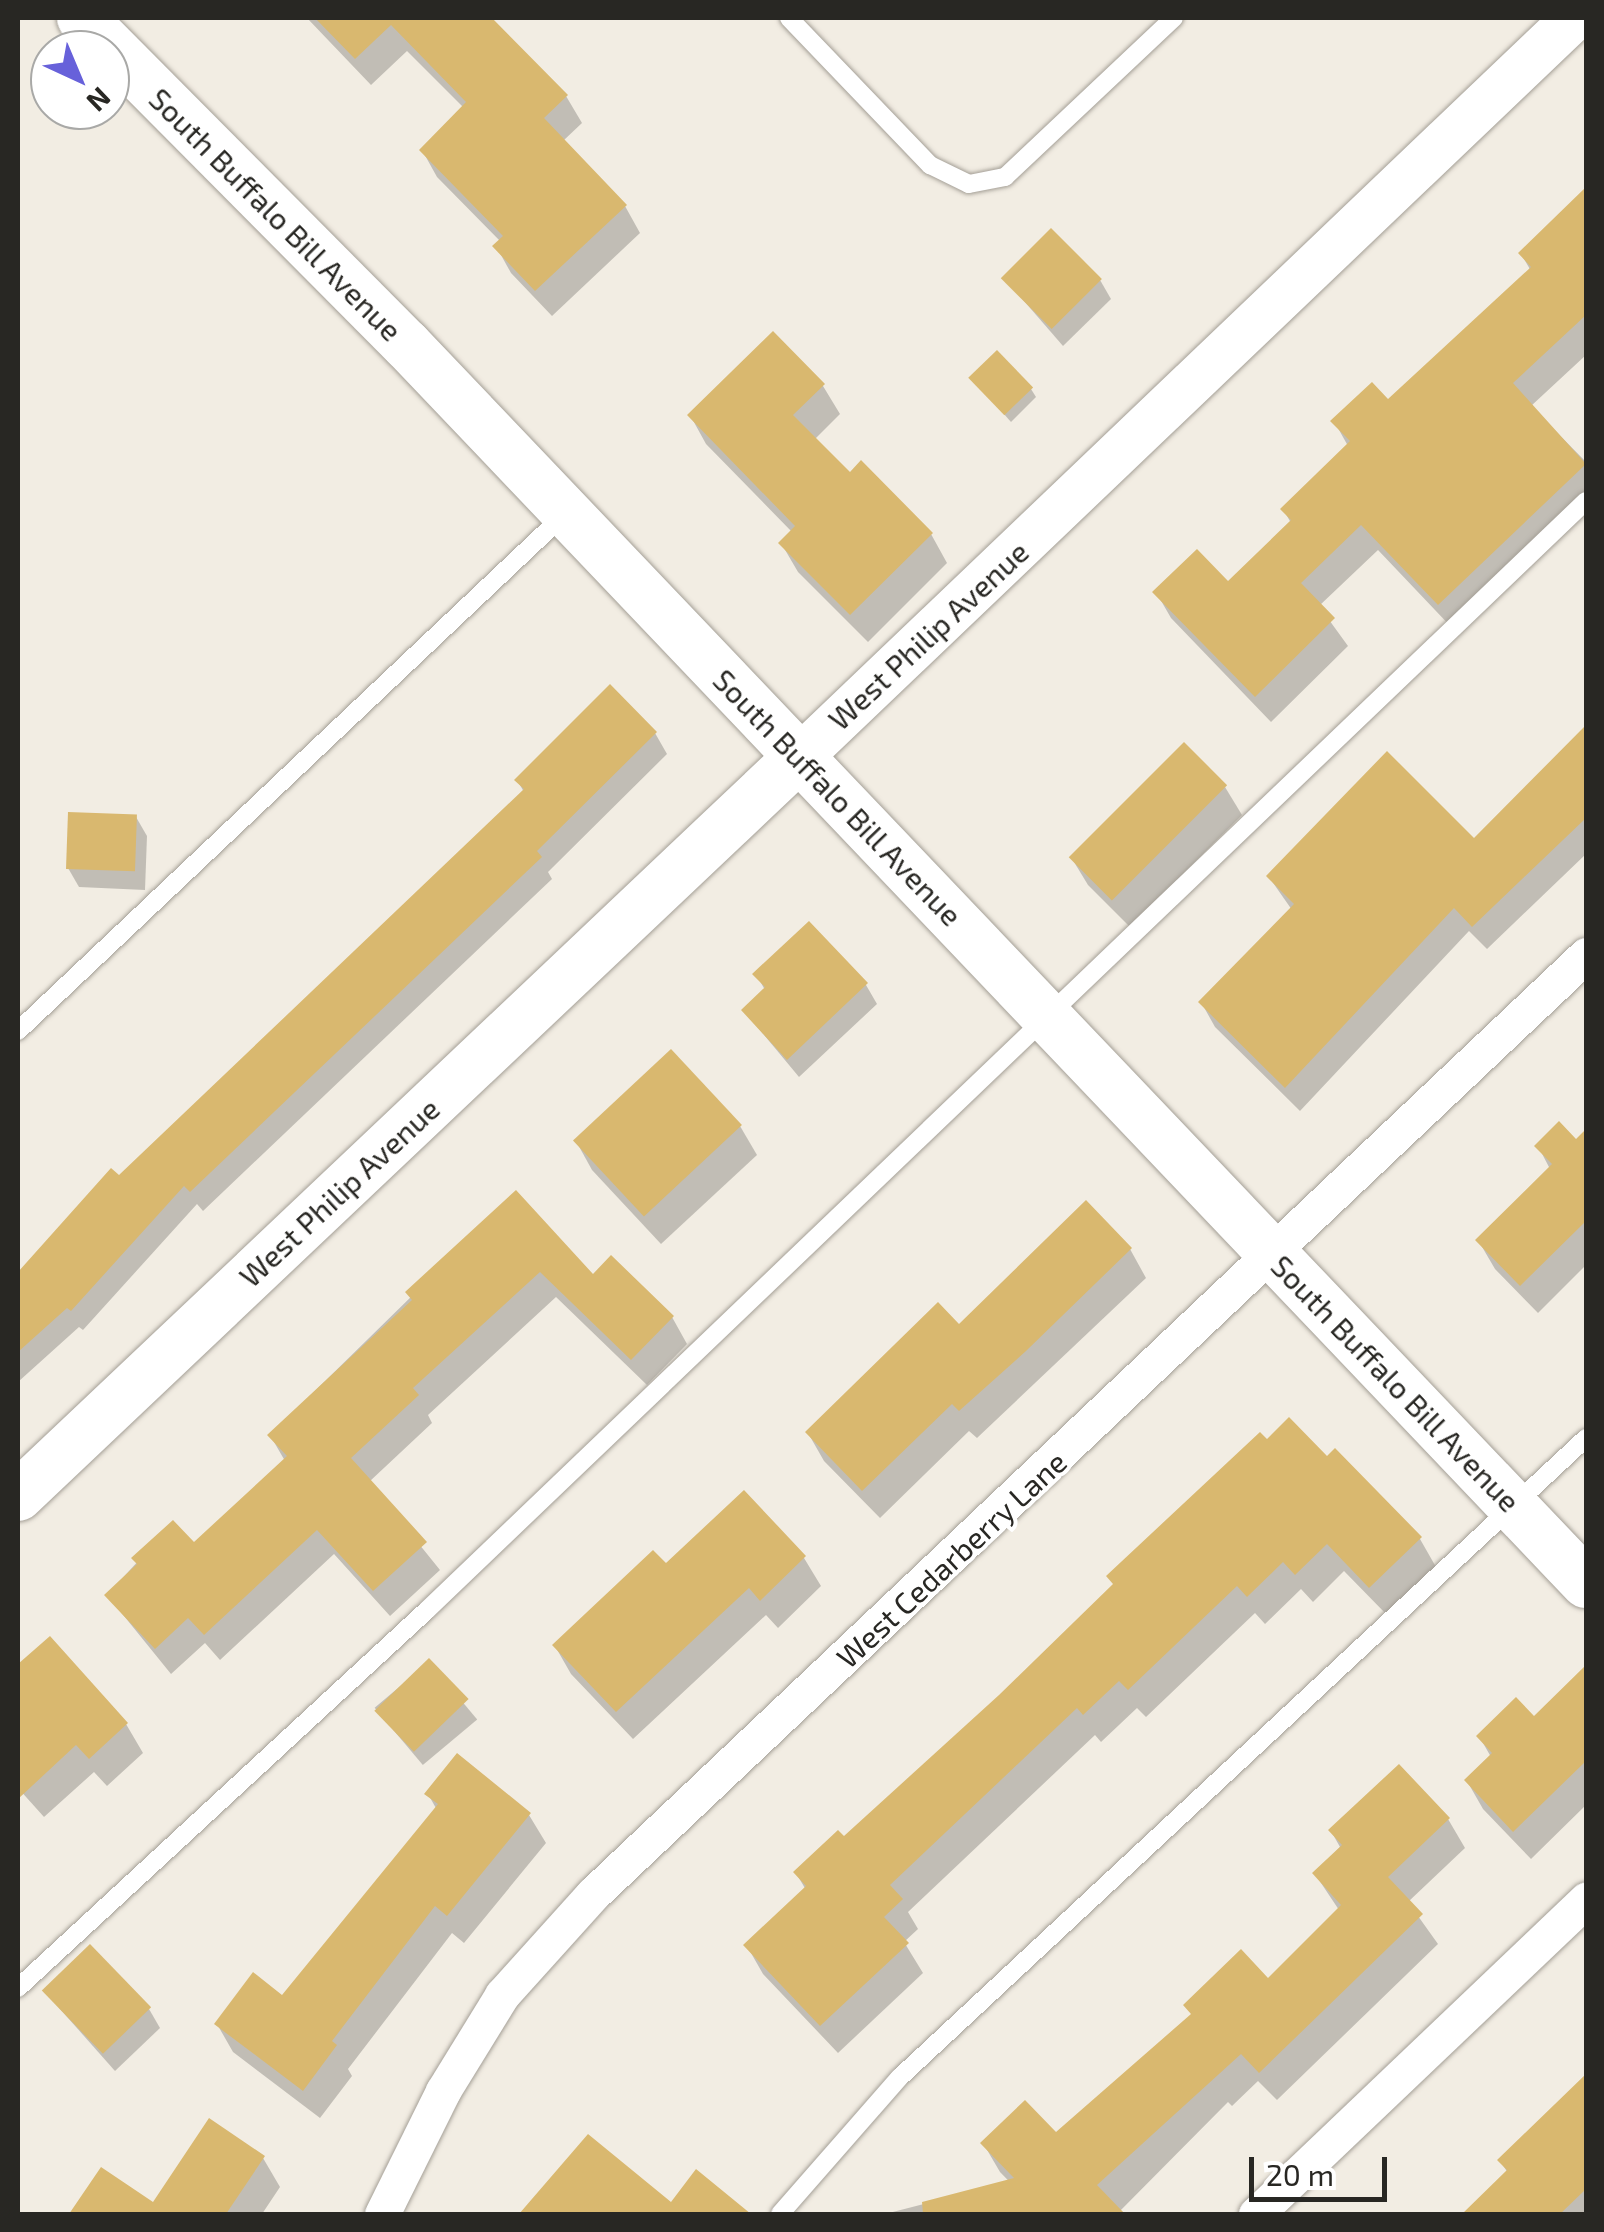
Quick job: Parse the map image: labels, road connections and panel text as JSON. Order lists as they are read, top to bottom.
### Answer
{
  "streets": {
    "main road": ["South Buffalo Bill Avenue", "West Philip Avenue"],
    "street": ["West Cedarberry Lane"]
  },
  "crossings": [
    ["South Buffalo Bill Avenue", "West Philip Avenue"],
    ["South Buffalo Bill Avenue", "West Cedarberry Lane"]
  ],
  "scale_bar": "20 m",
  "north": "bottom right"
}
